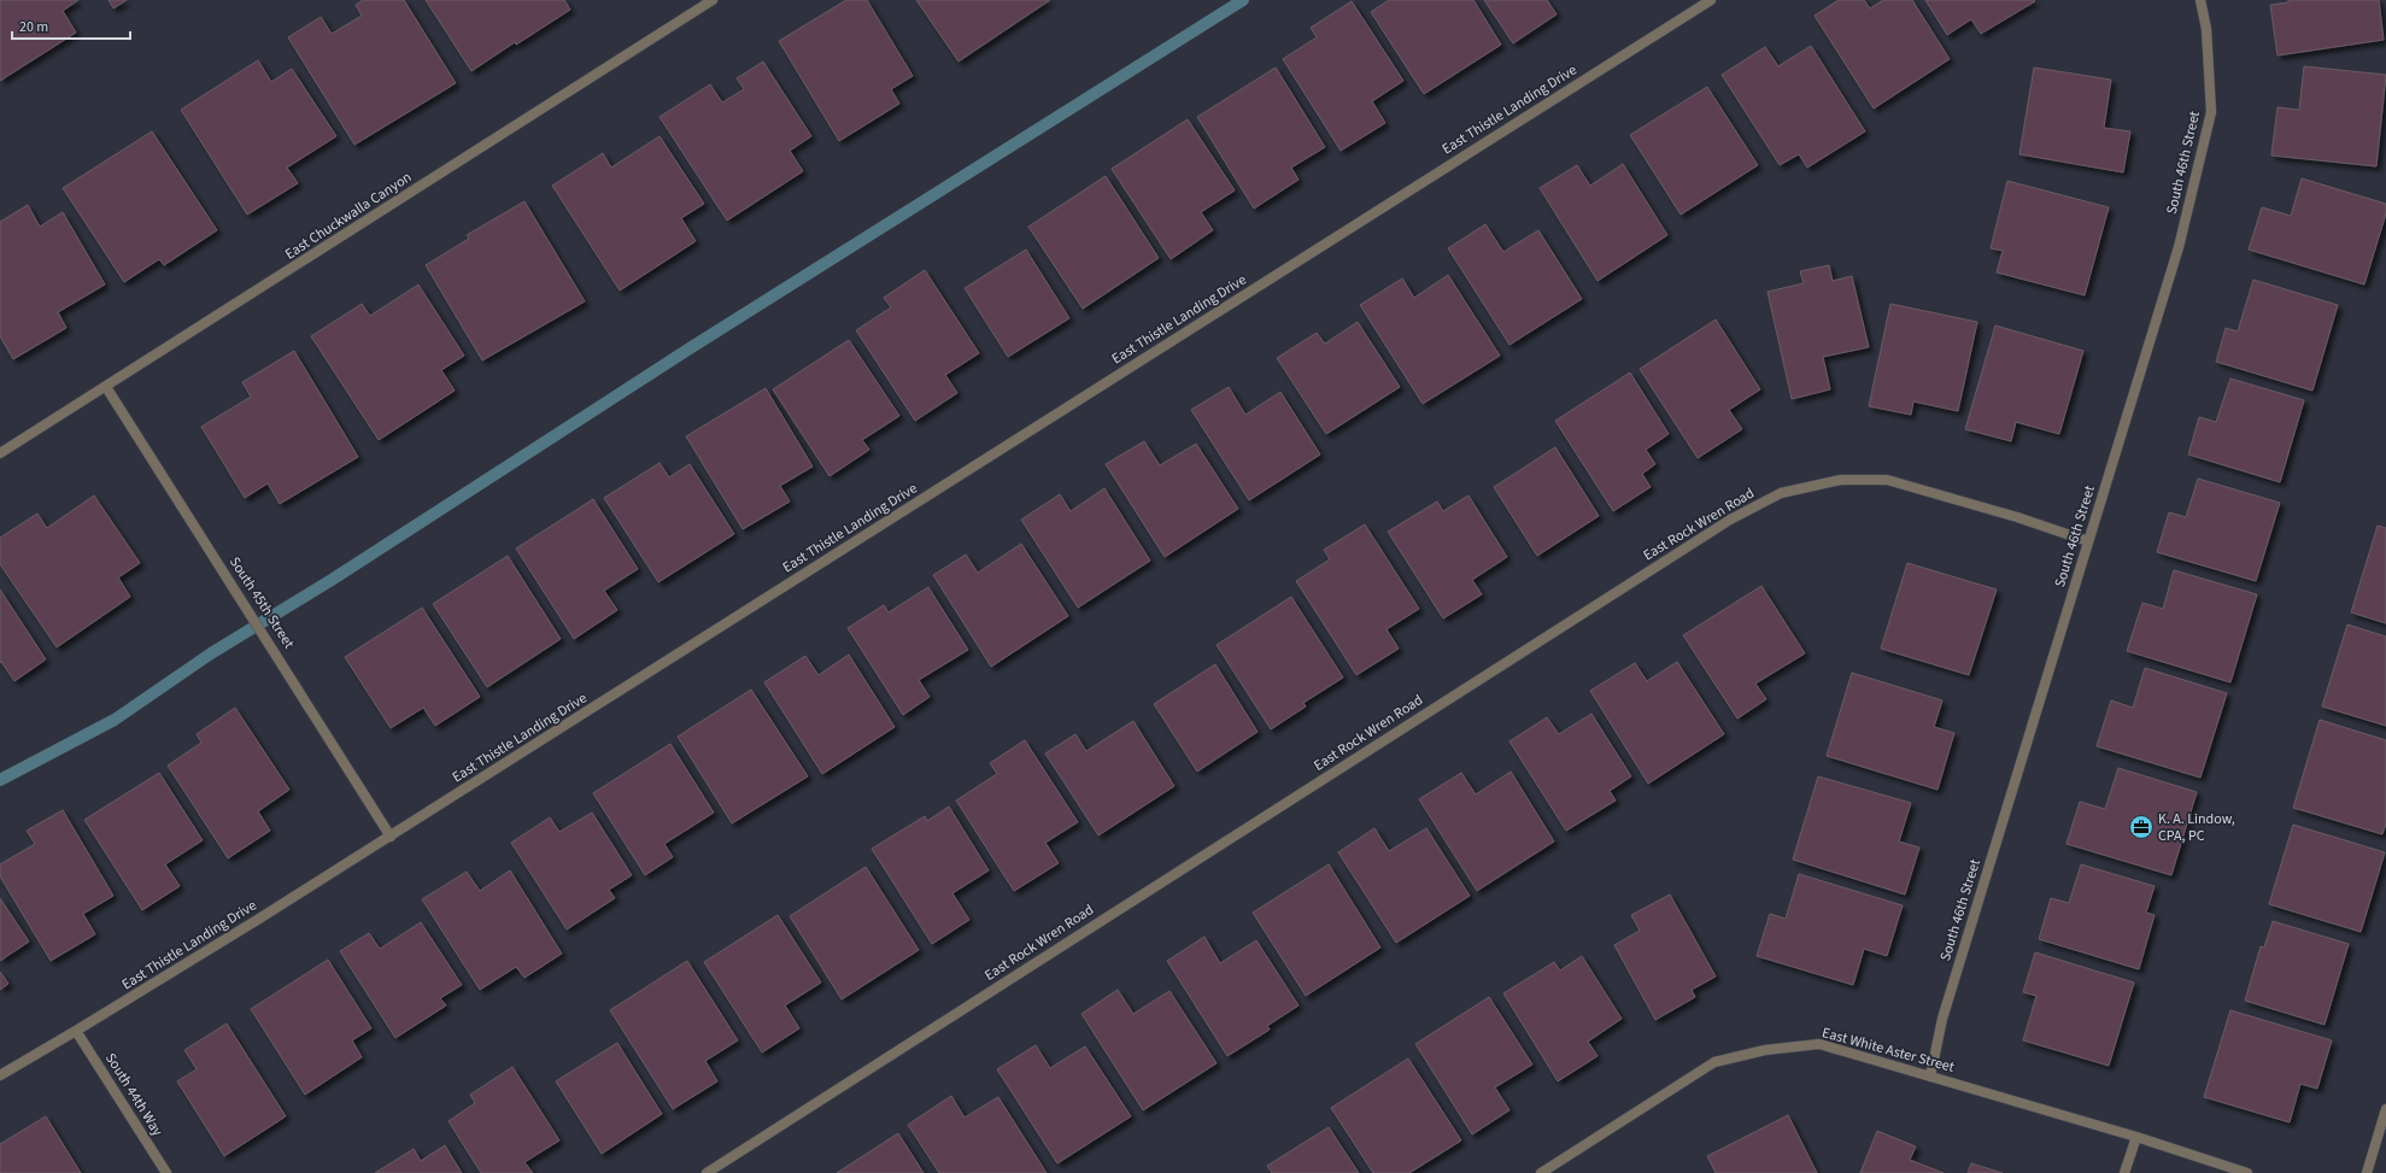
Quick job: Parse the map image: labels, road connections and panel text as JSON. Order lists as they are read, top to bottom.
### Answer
{
  "streets": {
    "street": [
      "East Thistle Landing Drive",
      "South 46th Street",
      "East Chuckwalla Canyon",
      "East Rock Wren Road",
      "South 45th Street",
      "East White Aster Street",
      "South 44th Way"
    ]
  },
  "crossings": [
    ["East Thistle Landing Drive", "South 45th Street"],
    ["East Thistle Landing Drive", "South 44th Way"],
    ["South 46th Street", "East Rock Wren Road"],
    ["South 46th Street", "East White Aster Street"],
    ["East Chuckwalla Canyon", "South 45th Street"]
  ],
  "places": {
    "office": ["K. A. Lindow, CPA, PC"]
  },
  "scale_bar": "20 m"
}
